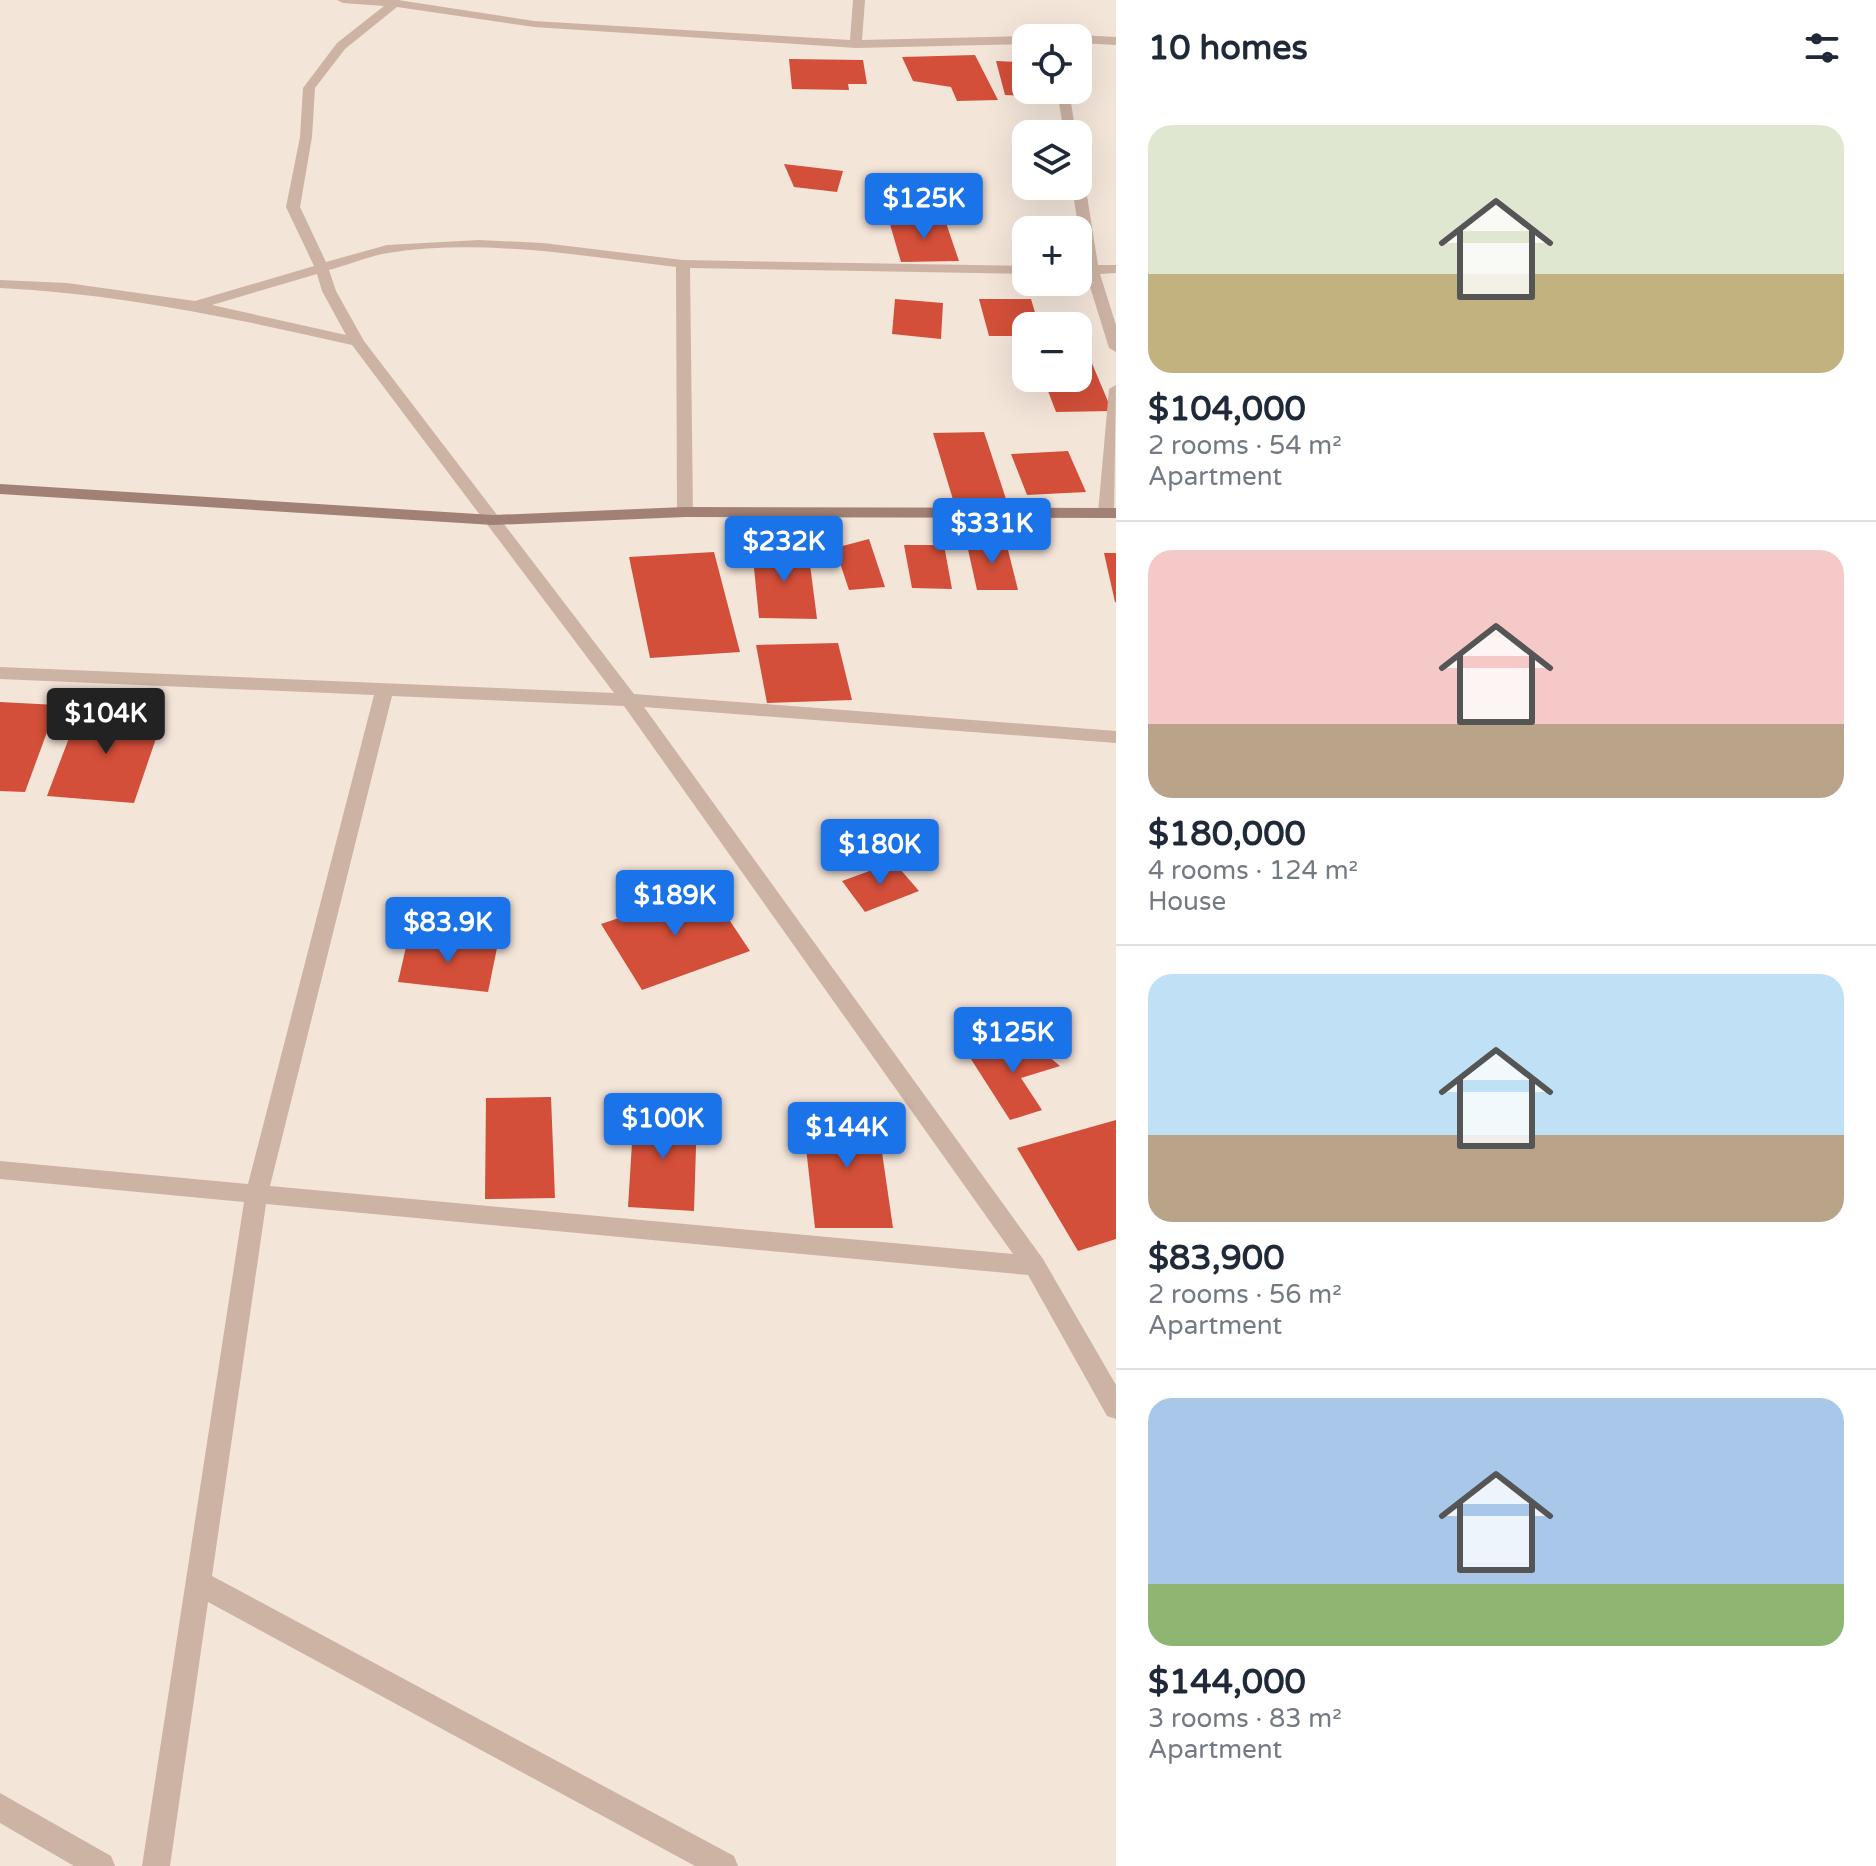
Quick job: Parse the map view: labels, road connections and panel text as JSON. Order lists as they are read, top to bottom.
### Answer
{
  "page": {
    "heading": "10 homes",
    "map_buttons": ["+", "−"],
    "list": [
      {
        "name": "$104,000",
        "note": "2 rooms · 54 m² · Apartment"
      },
      {
        "name": "$180,000",
        "note": "4 rooms · 124 m² · House"
      },
      {
        "name": "$83,900",
        "note": "2 rooms · 56 m² · Apartment"
      },
      {
        "name": "$144,000",
        "note": "3 rooms · 83 m² · Apartment"
      }
    ],
    "price": [
      "$125K",
      "$331K",
      "$232K",
      "$104K",
      "$180K",
      "$189K",
      "$83.9K",
      "$125K",
      "$100K",
      "$144K"
    ]
  }
}
